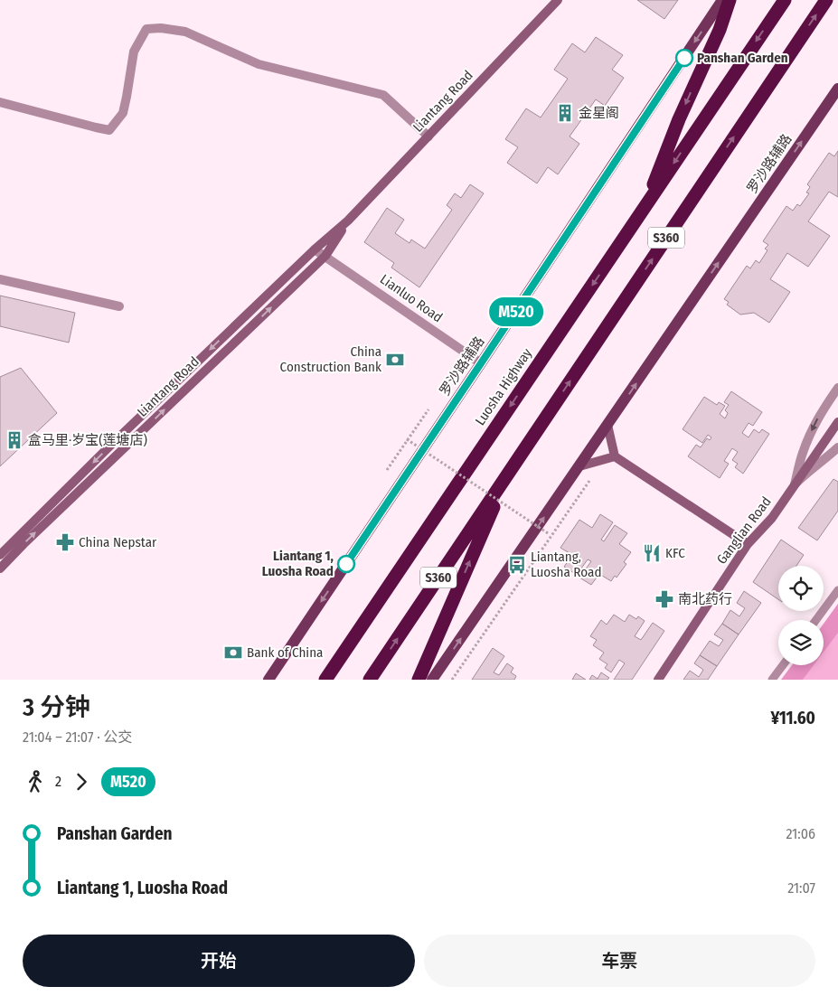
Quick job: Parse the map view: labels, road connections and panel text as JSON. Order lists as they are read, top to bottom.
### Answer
{
  "streets": {
    "highway": ["S360", "Luosha Highway"],
    "main road": ["罗沙路辅路"],
    "street": ["Liantang Road", "Lianluo Road", "Ganglian Road"]
  },
  "crossings": [
    ["Liantang Road", "Lianluo Road"],
    ["罗沙路辅路", "Lianluo Road"]
  ],
  "places": {
    "other": ["Panshan Garden", "Liantang 1, Luosha Road"],
    "building": ["金星阁", "盒马里·岁宝(莲塘店)"],
    "bank": ["China Construction Bank", "Bank of China"],
    "pharmacy": ["China Nepstar", "南北药行"],
    "restaurant": ["KFC"],
    "bus stop": ["Liantang, Luosha Road"]
  },
  "lines": ["bus line M520"],
  "page": {
    "on_map": "M520",
    "heading": ["3 分钟", "21:04 – 21:07 · 公交", "¥11.60"],
    "legs": ["2", "M520"],
    "list": [
      {
        "name": "Panshan Garden",
        "value": "21:06"
      },
      {
        "name": "Liantang 1, Luosha Road",
        "value": "21:07"
      }
    ],
    "buttons": ["开始", "车票"]
  }
}
